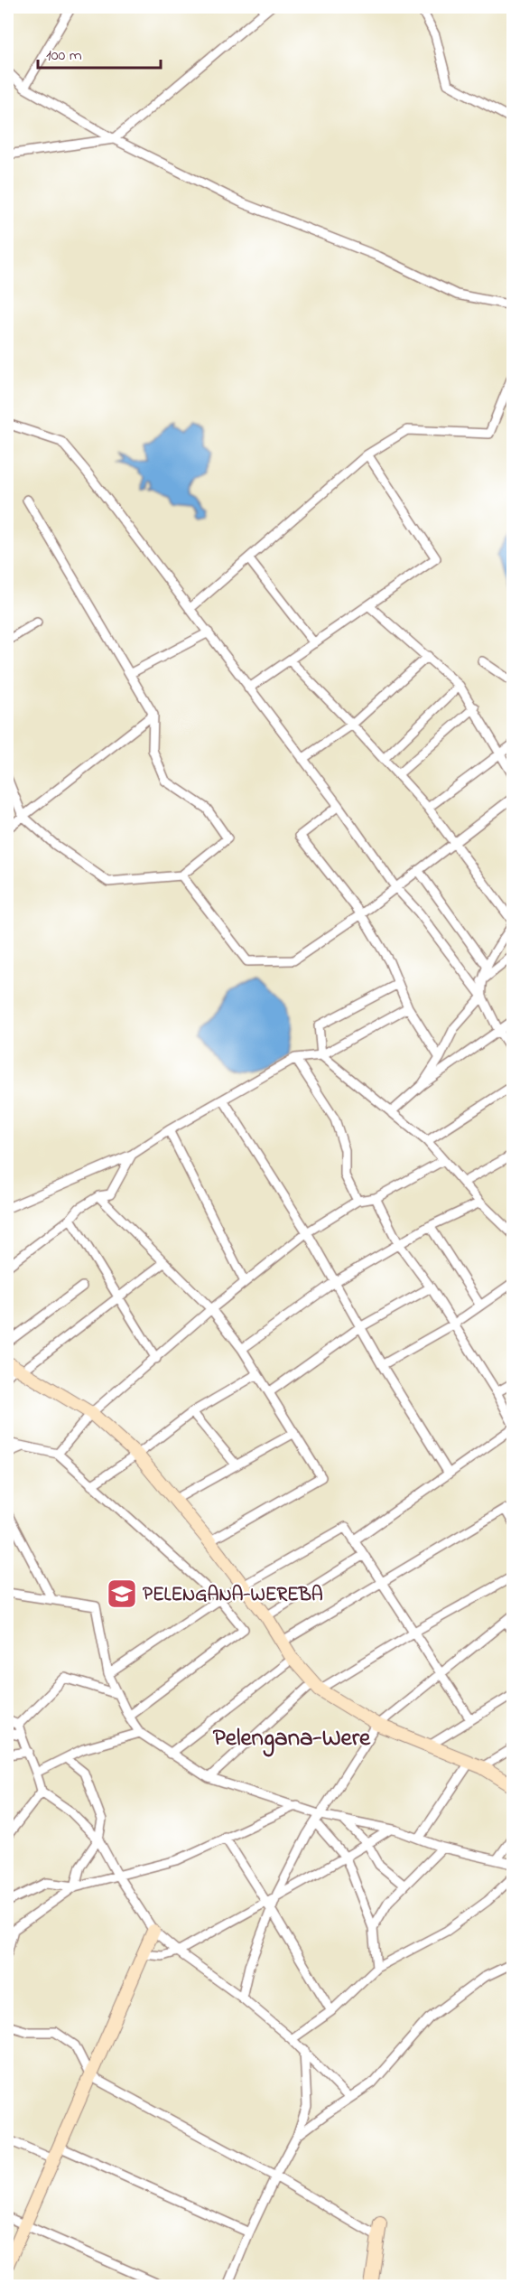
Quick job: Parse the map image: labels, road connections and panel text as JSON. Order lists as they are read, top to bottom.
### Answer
{
  "districts": ["Pelengana-Were"],
  "places": {
    "school or university": ["PELENGANA-WEREBA"]
  },
  "scale_bar": "100 m"
}
